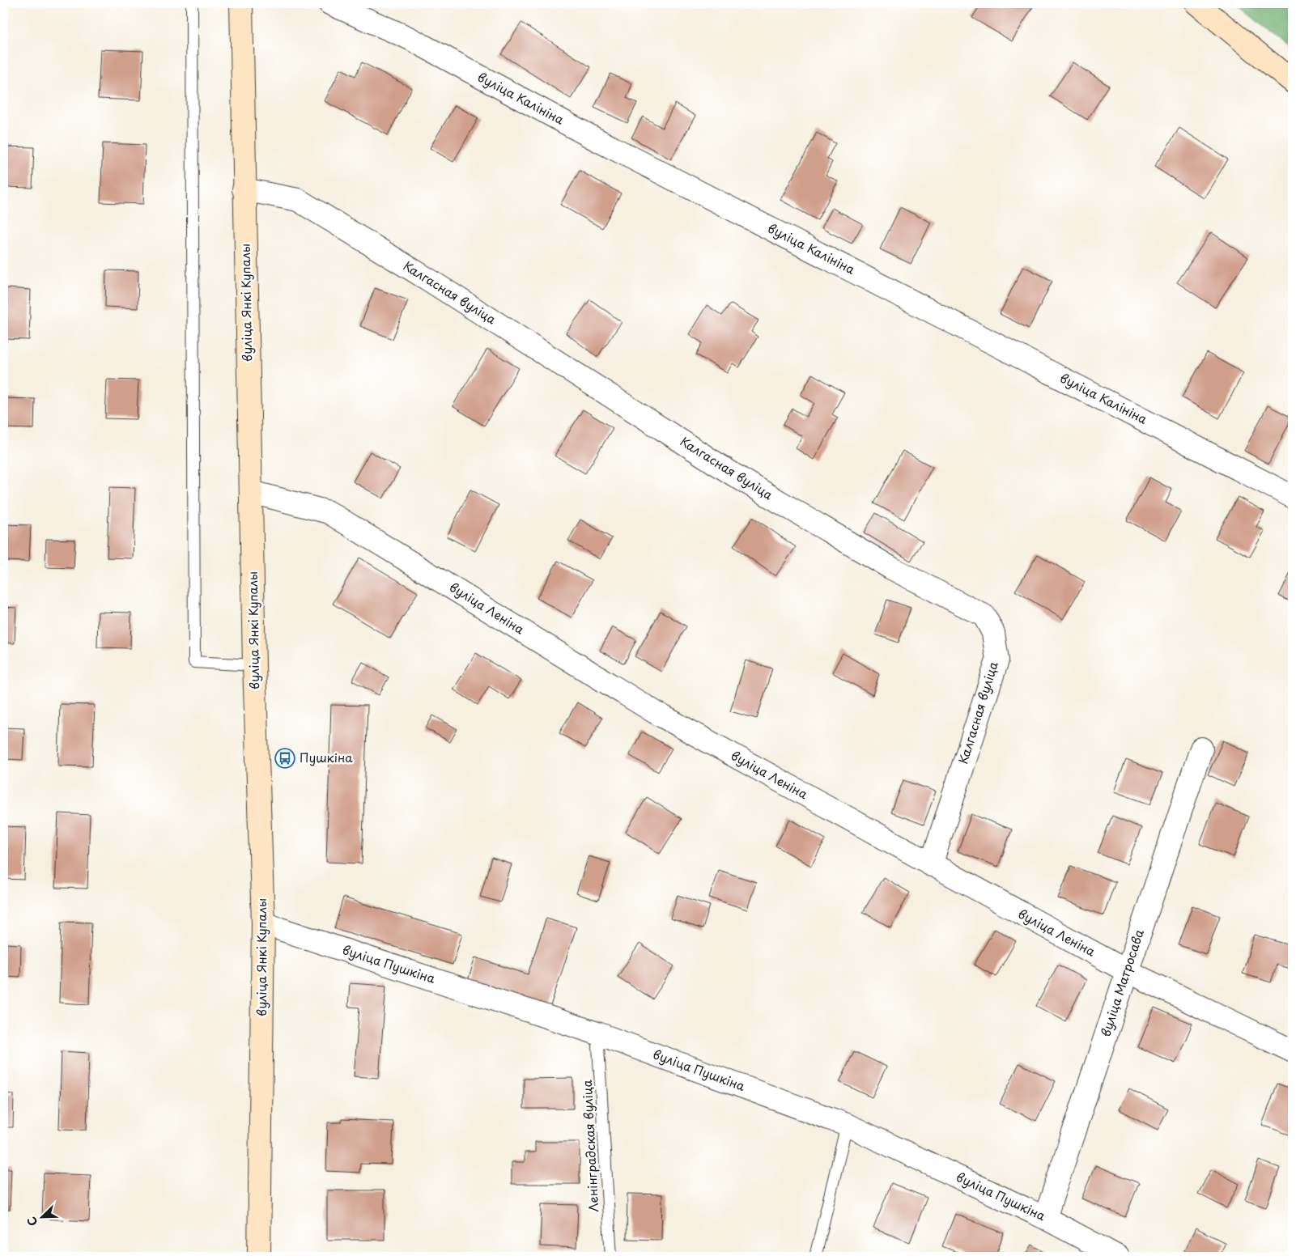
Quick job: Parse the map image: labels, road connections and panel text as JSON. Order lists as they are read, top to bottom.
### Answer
{
  "streets": {
    "street": [
      "вуліца Калініна",
      "Калгасная вуліца",
      "вуліца Янкі Купалы",
      "вуліца Леніна",
      "вуліца Пушкіна",
      "вуліца Матросава"
    ],
    "lane": ["Ленінградская вуліца"]
  },
  "crossings": [
    ["Калгасная вуліца", "вуліца Янкі Купалы"],
    ["Калгасная вуліца", "вуліца Леніна"],
    ["вуліца Янкі Купалы", "вуліца Леніна"],
    ["вуліца Янкі Купалы", "вуліца Пушкіна"],
    ["вуліца Леніна", "вуліца Матросава"],
    ["вуліца Пушкіна", "вуліца Матросава"],
    ["вуліца Пушкіна", "Ленінградская вуліца"]
  ],
  "places": {
    "bus stop": ["Пушкіна"]
  },
  "north": "bottom left"
}
